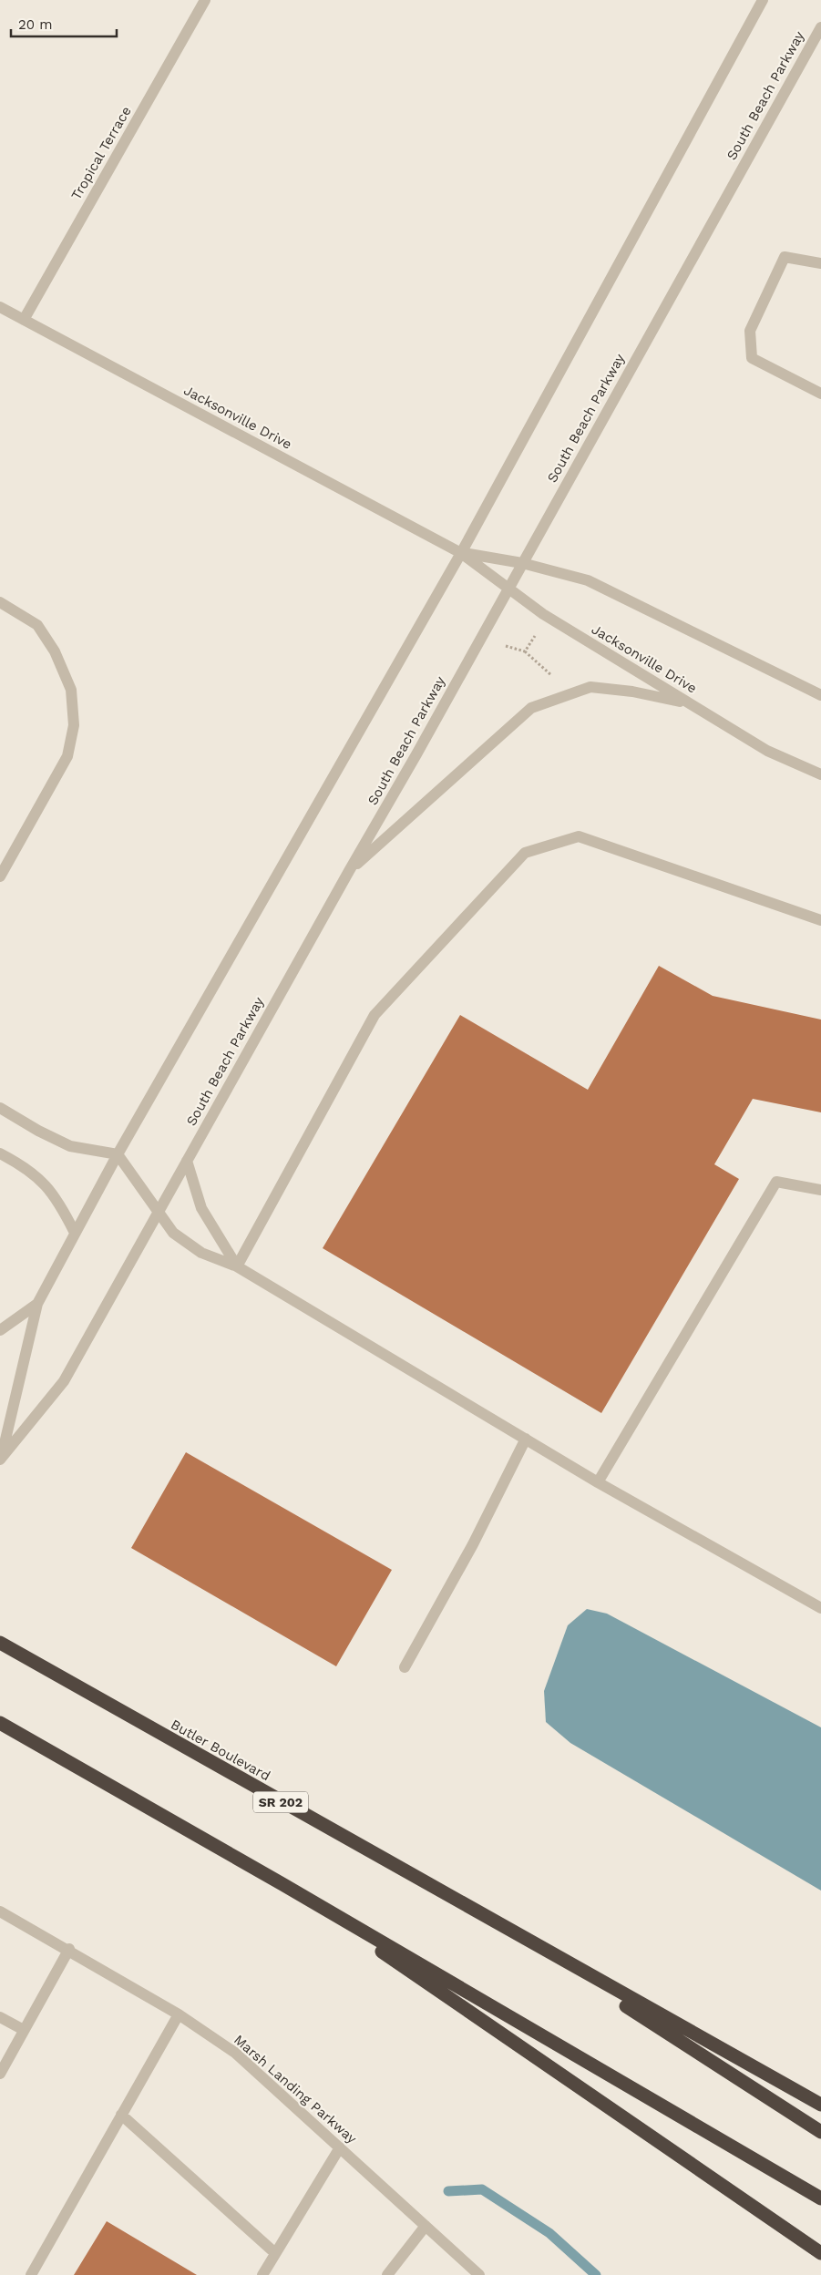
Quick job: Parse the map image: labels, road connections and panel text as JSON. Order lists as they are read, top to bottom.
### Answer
{
  "streets": {
    "highway": ["Butler Boulevard", "SR 202"],
    "street": [
      "South Beach Parkway",
      "Tropical Terrace",
      "Jacksonville Drive",
      "Marsh Landing Parkway"
    ]
  },
  "crossings": [
    ["South Beach Parkway", "Jacksonville Drive"],
    ["Tropical Terrace", "Jacksonville Drive"]
  ],
  "scale_bar": "20 m"
}
